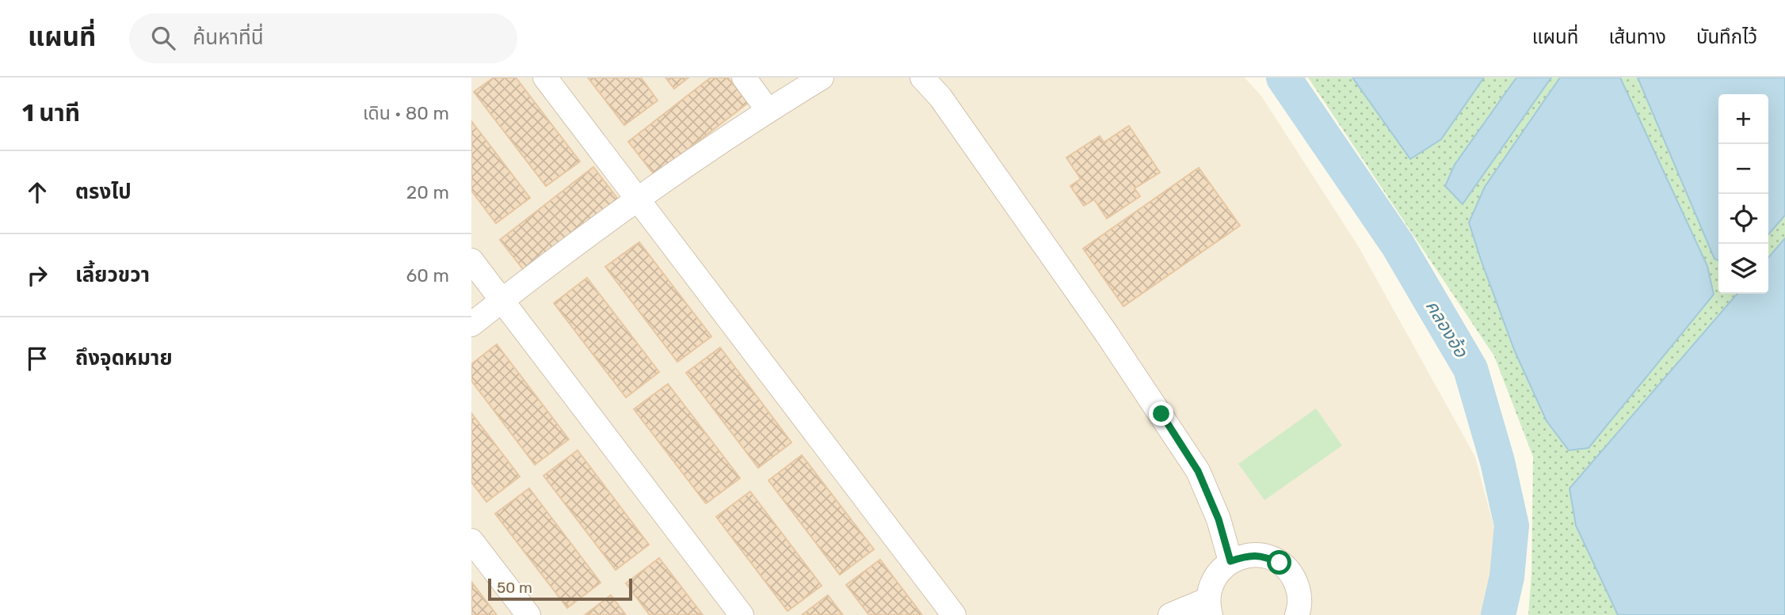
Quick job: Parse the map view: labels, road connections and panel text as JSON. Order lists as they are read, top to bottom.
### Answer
{
  "water": ["คลองอ้อ"],
  "scale_bar": "50 m",
  "page": {
    "header": "แผนที่",
    "search": "ค้นหาที่นี่",
    "nav": ["แผนที่", "เส้นทาง", "บันทึกไว้"],
    "heading": ["1 นาที", "เดิน · 80 m"],
    "map_buttons": ["+", "−"],
    "list": [
      ["ตรงไป", "20 m"],
      ["เลี้ยวขวา", "60 m"],
      "ถึงจุดหมาย"
    ],
    "scale": "50 m"
  }
}
